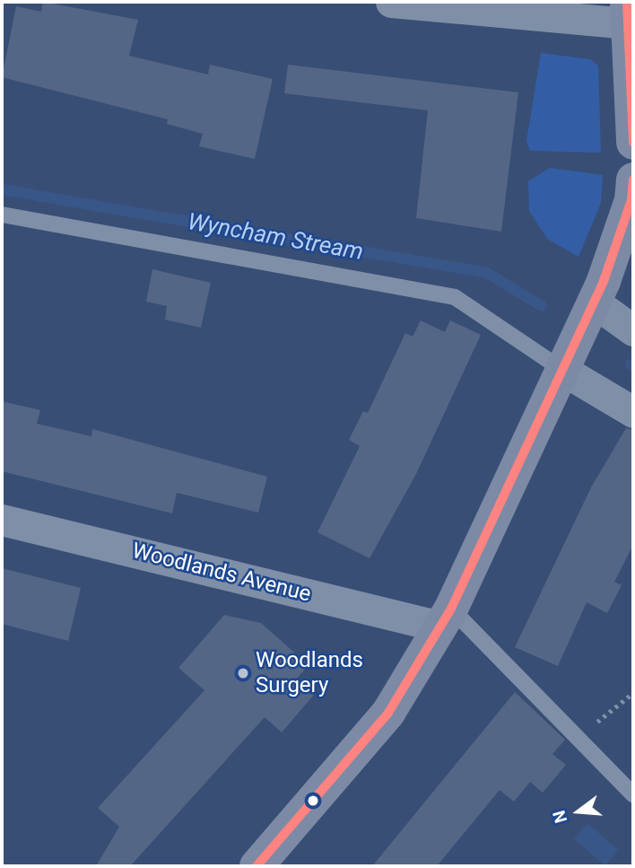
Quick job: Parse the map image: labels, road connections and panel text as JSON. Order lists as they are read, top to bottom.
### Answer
{
  "streets": {
    "street": ["Woodlands Avenue"]
  },
  "water": ["Wyncham Stream"],
  "places": ["Woodlands Surgery"],
  "north": "left"
}
